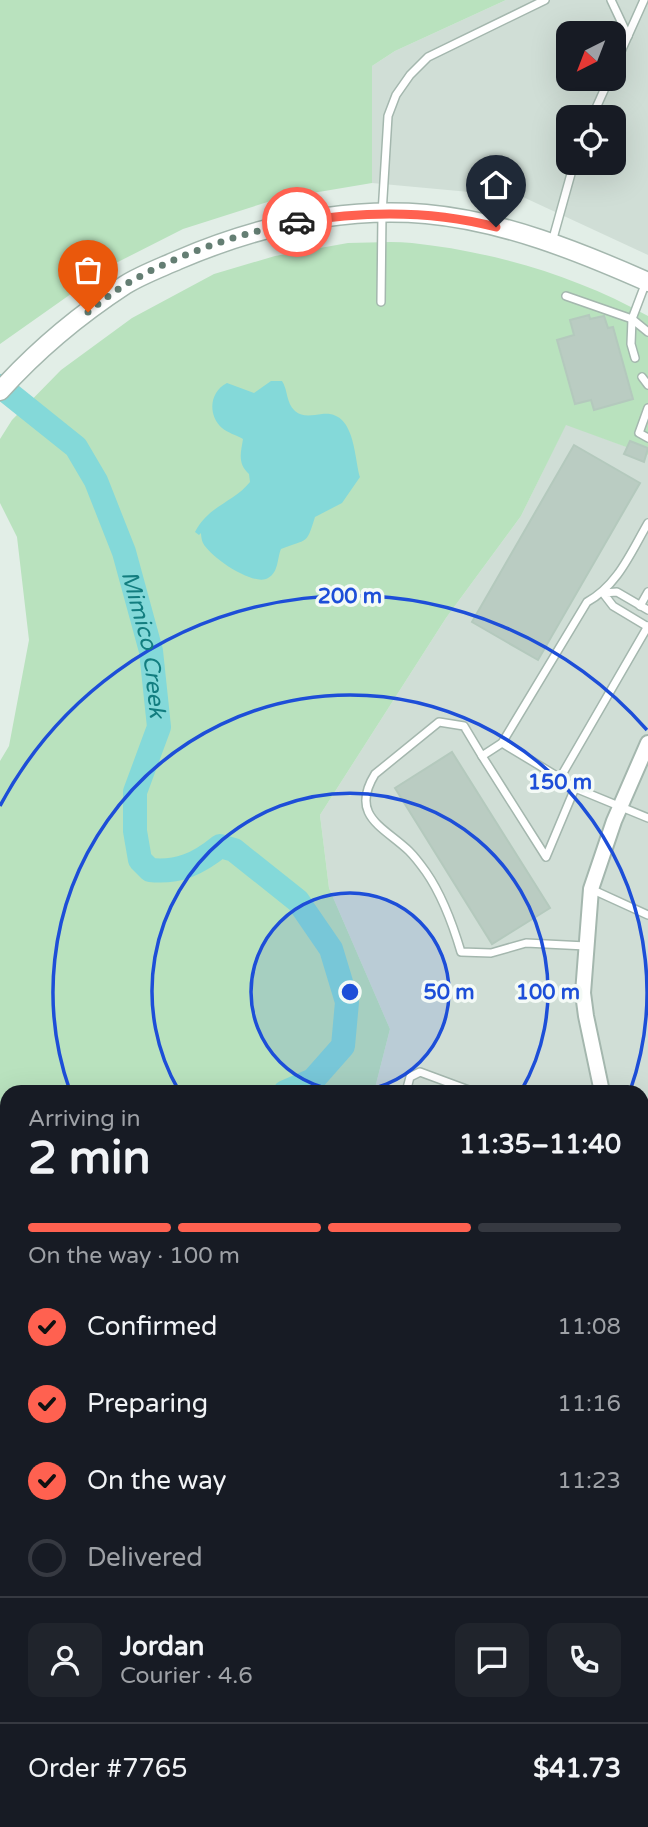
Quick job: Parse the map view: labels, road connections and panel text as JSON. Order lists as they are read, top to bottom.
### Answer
{
  "water": ["Mimico Creek"],
  "north": "bottom left",
  "page": {
    "heading": ["2 min", "Arriving in", "11:35–11:40"],
    "panel": [
      "Jordan",
      "Courier · 4.6",
      "Order #7765",
      "$41.73"
    ],
    "bar": "On the way · 100 m",
    "list": [
      ["Confirmed", "11:08"],
      ["Preparing", "11:16"],
      ["On the way", "11:23"],
      "Delivered"
    ]
  },
  "rings": [
    "200 m",
    "150 m",
    "50 m",
    "100 m"
  ]
}
